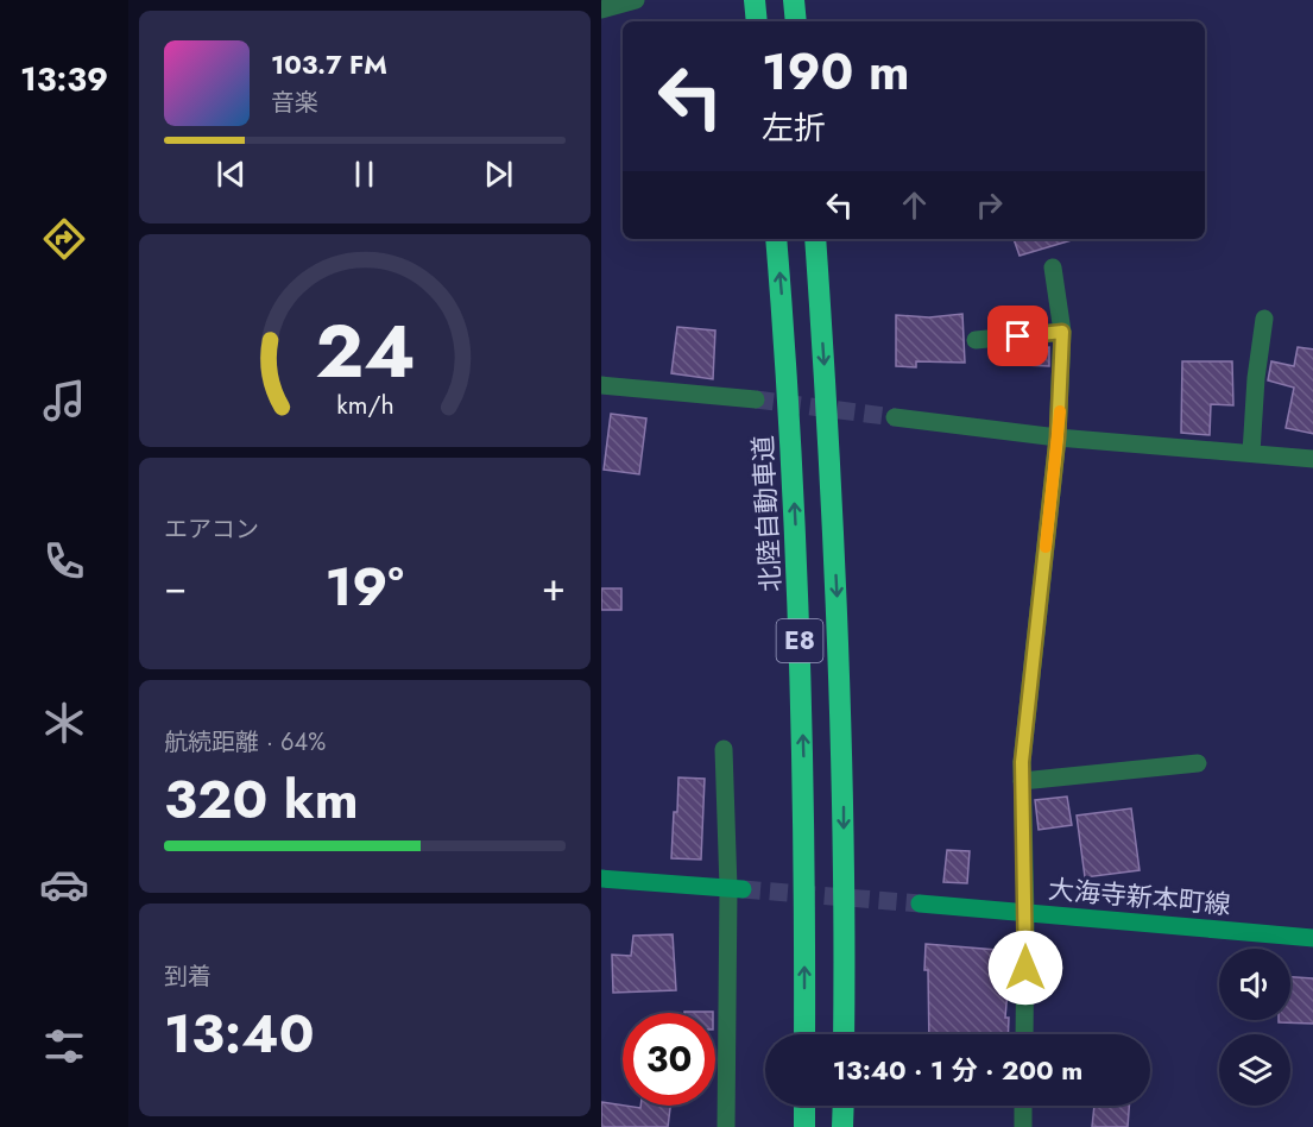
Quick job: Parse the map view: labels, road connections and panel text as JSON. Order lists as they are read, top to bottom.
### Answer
{
  "streets": {
    "highway": ["北陸自動車道", "E8"],
    "main road": ["大海寺新本町線"]
  },
  "page": {
    "tabs": "13:39",
    "turn": ["190 m", "左折"],
    "song": ["103.7 FM", "音楽"],
    "tile": [
      "エアコン",
      ["航続距離 · 64%", "320 km"],
      ["到着", "13:40"]
    ],
    "heat": ["−", "19°", "+"],
    "limit": "30",
    "trip": "13:40 · 1 分 · 200 m",
    "gauge": ["24", "km/h"]
  }
}
